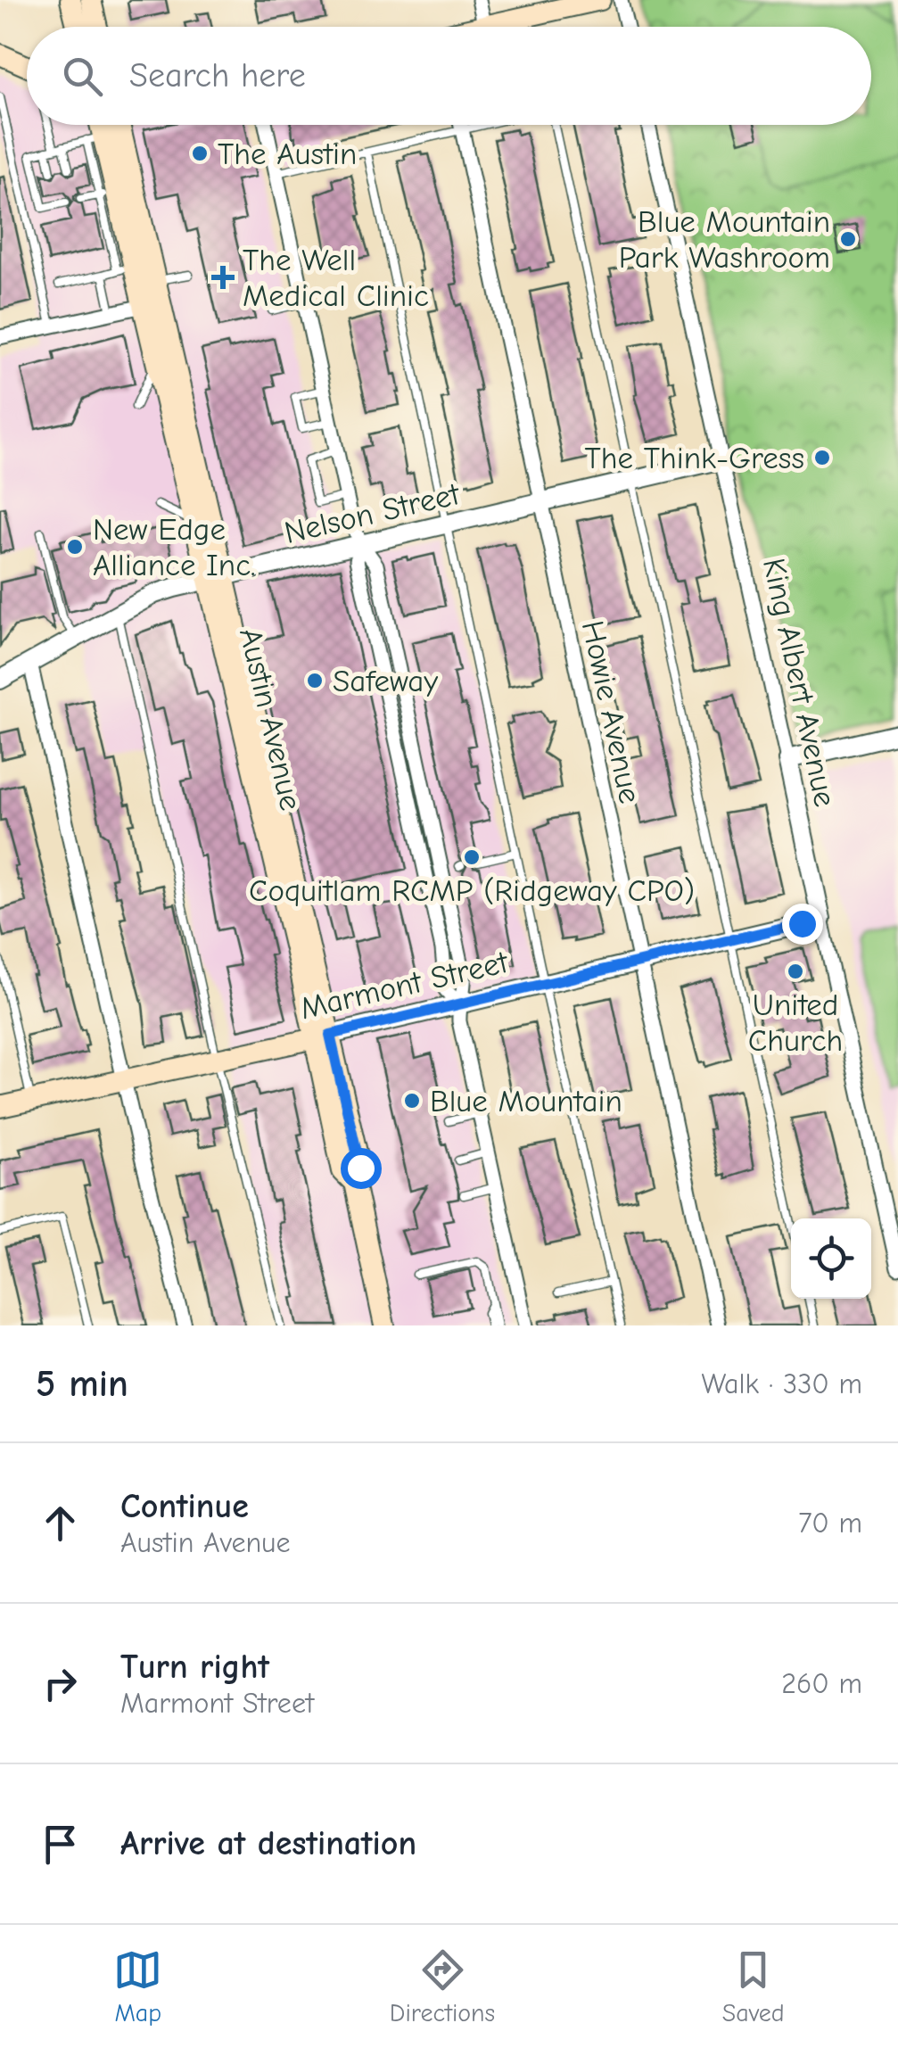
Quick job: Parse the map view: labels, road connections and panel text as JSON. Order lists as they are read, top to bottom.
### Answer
{
  "streets": {
    "main road": ["Austin Avenue", "Marmont Street"],
    "street": ["Nelson Street", "King Albert Avenue", "Howie Avenue"]
  },
  "crossings": [
    ["Nelson Street", "King Albert Avenue"],
    ["Nelson Street", "Howie Avenue"],
    ["Nelson Street", "Austin Avenue"],
    ["King Albert Avenue", "Marmont Street"],
    ["Howie Avenue", "Marmont Street"],
    ["Austin Avenue", "Marmont Street"]
  ],
  "places": {
    "other": [
      "The Austin",
      "Blue Mountain Park Washroom",
      "The Think-Gress",
      "New Edge Alliance Inc.",
      "Safeway",
      "Coquitlam RCMP (Ridgeway CPO)",
      "United Church",
      "Blue Mountain"
    ],
    "health": ["The Well Medical Clinic"]
  },
  "page": {
    "search": "Search here",
    "heading": ["5 min", "Walk · 330 m"],
    "list": [
      ["Continue", "Austin Avenue", "70 m"],
      ["Turn right", "Marmont Street", "260 m"],
      "Arrive at destination"
    ],
    "nav": ["Map", "Directions", "Saved"]
  }
}
